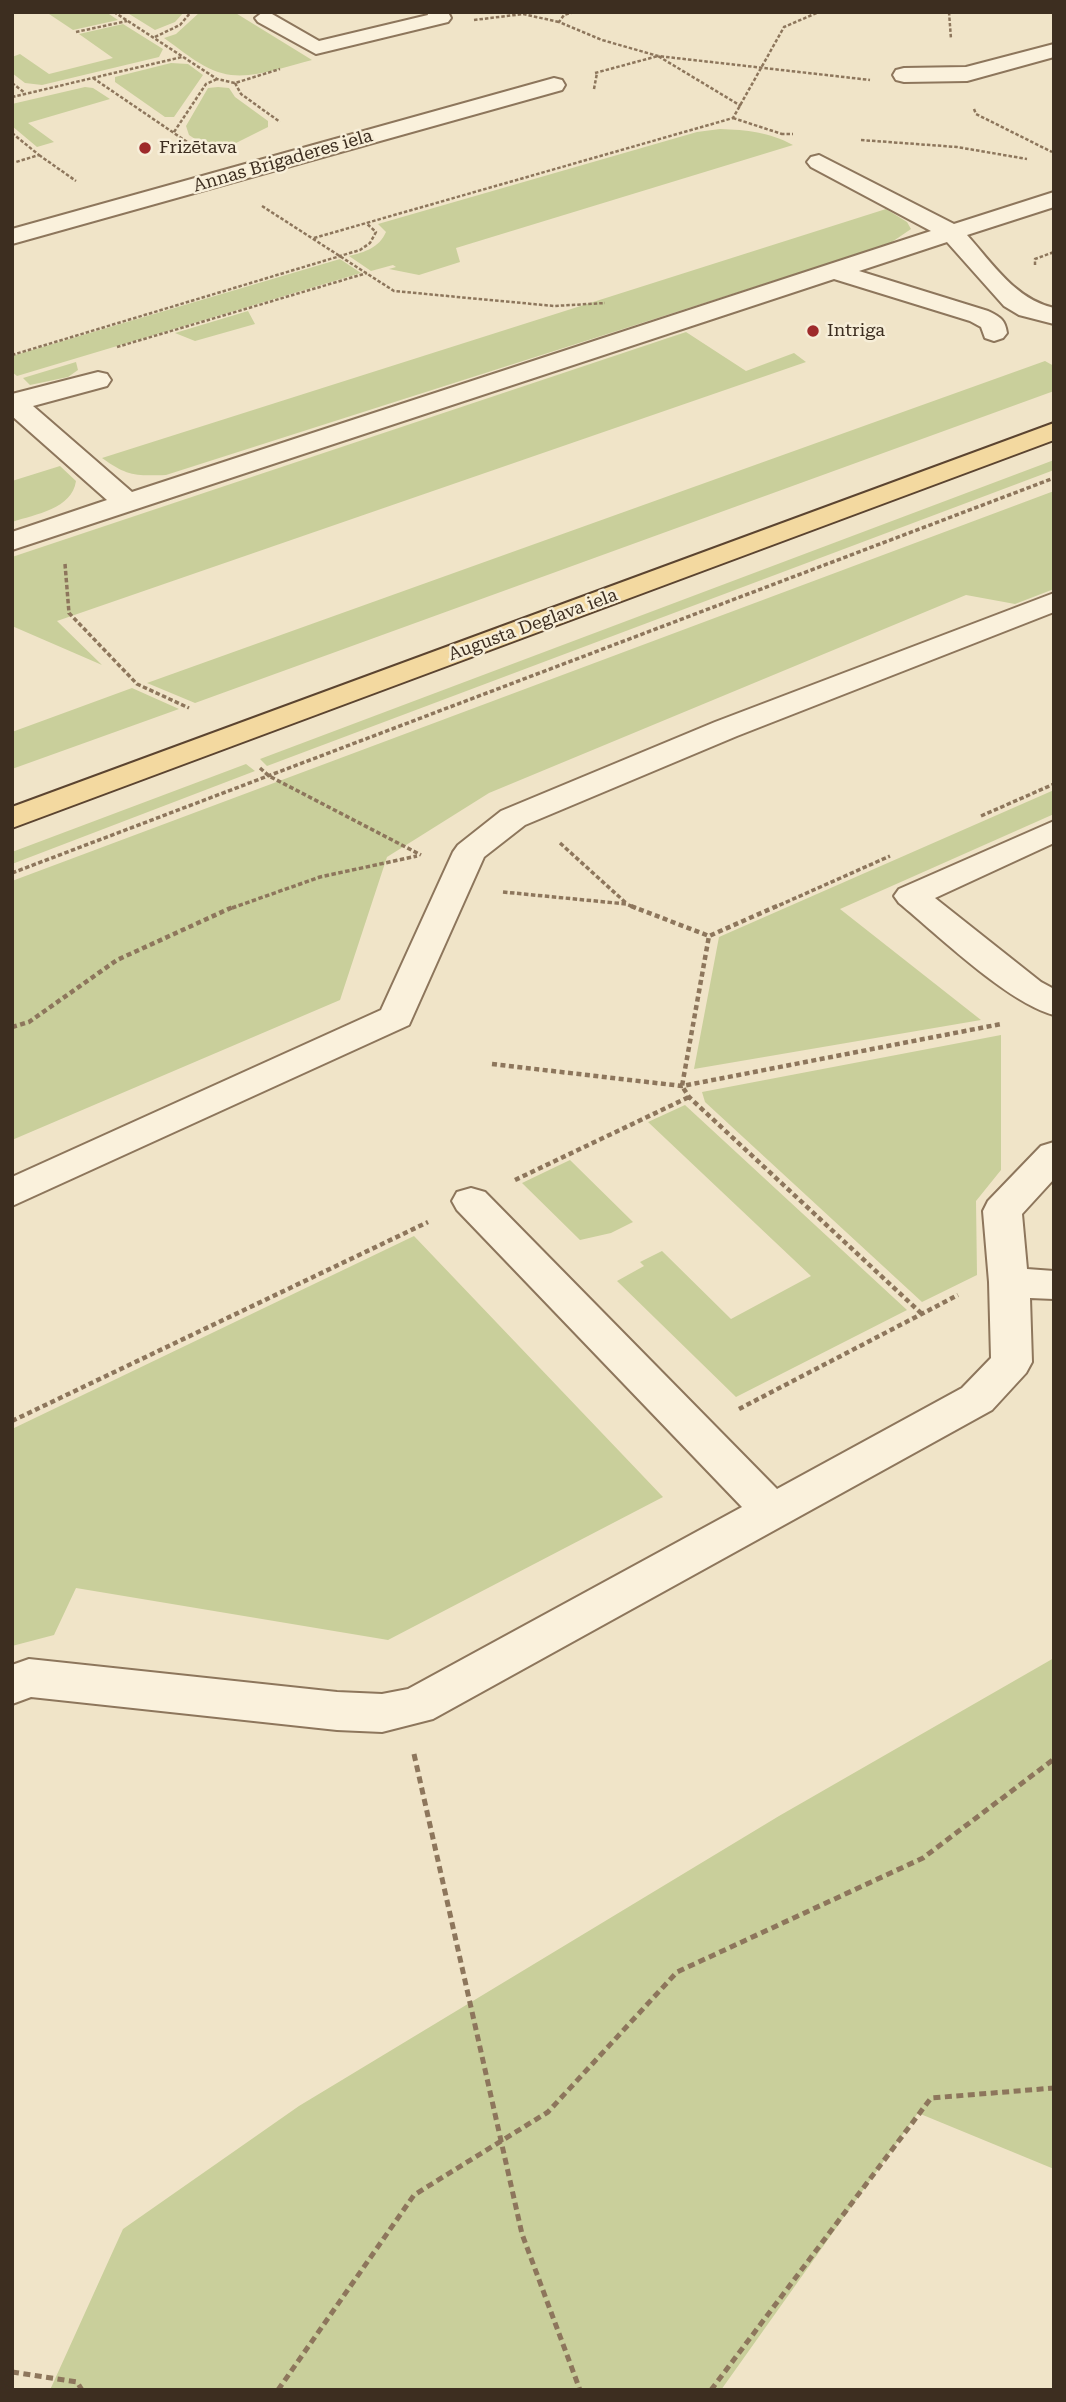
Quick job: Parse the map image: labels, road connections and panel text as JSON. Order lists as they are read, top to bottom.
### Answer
{
  "streets": {
    "main road": ["Augusta Deglava iela"],
    "street": ["Annas Brigaderes iela"]
  },
  "places": ["Frizētava", "Intriga"]
}
